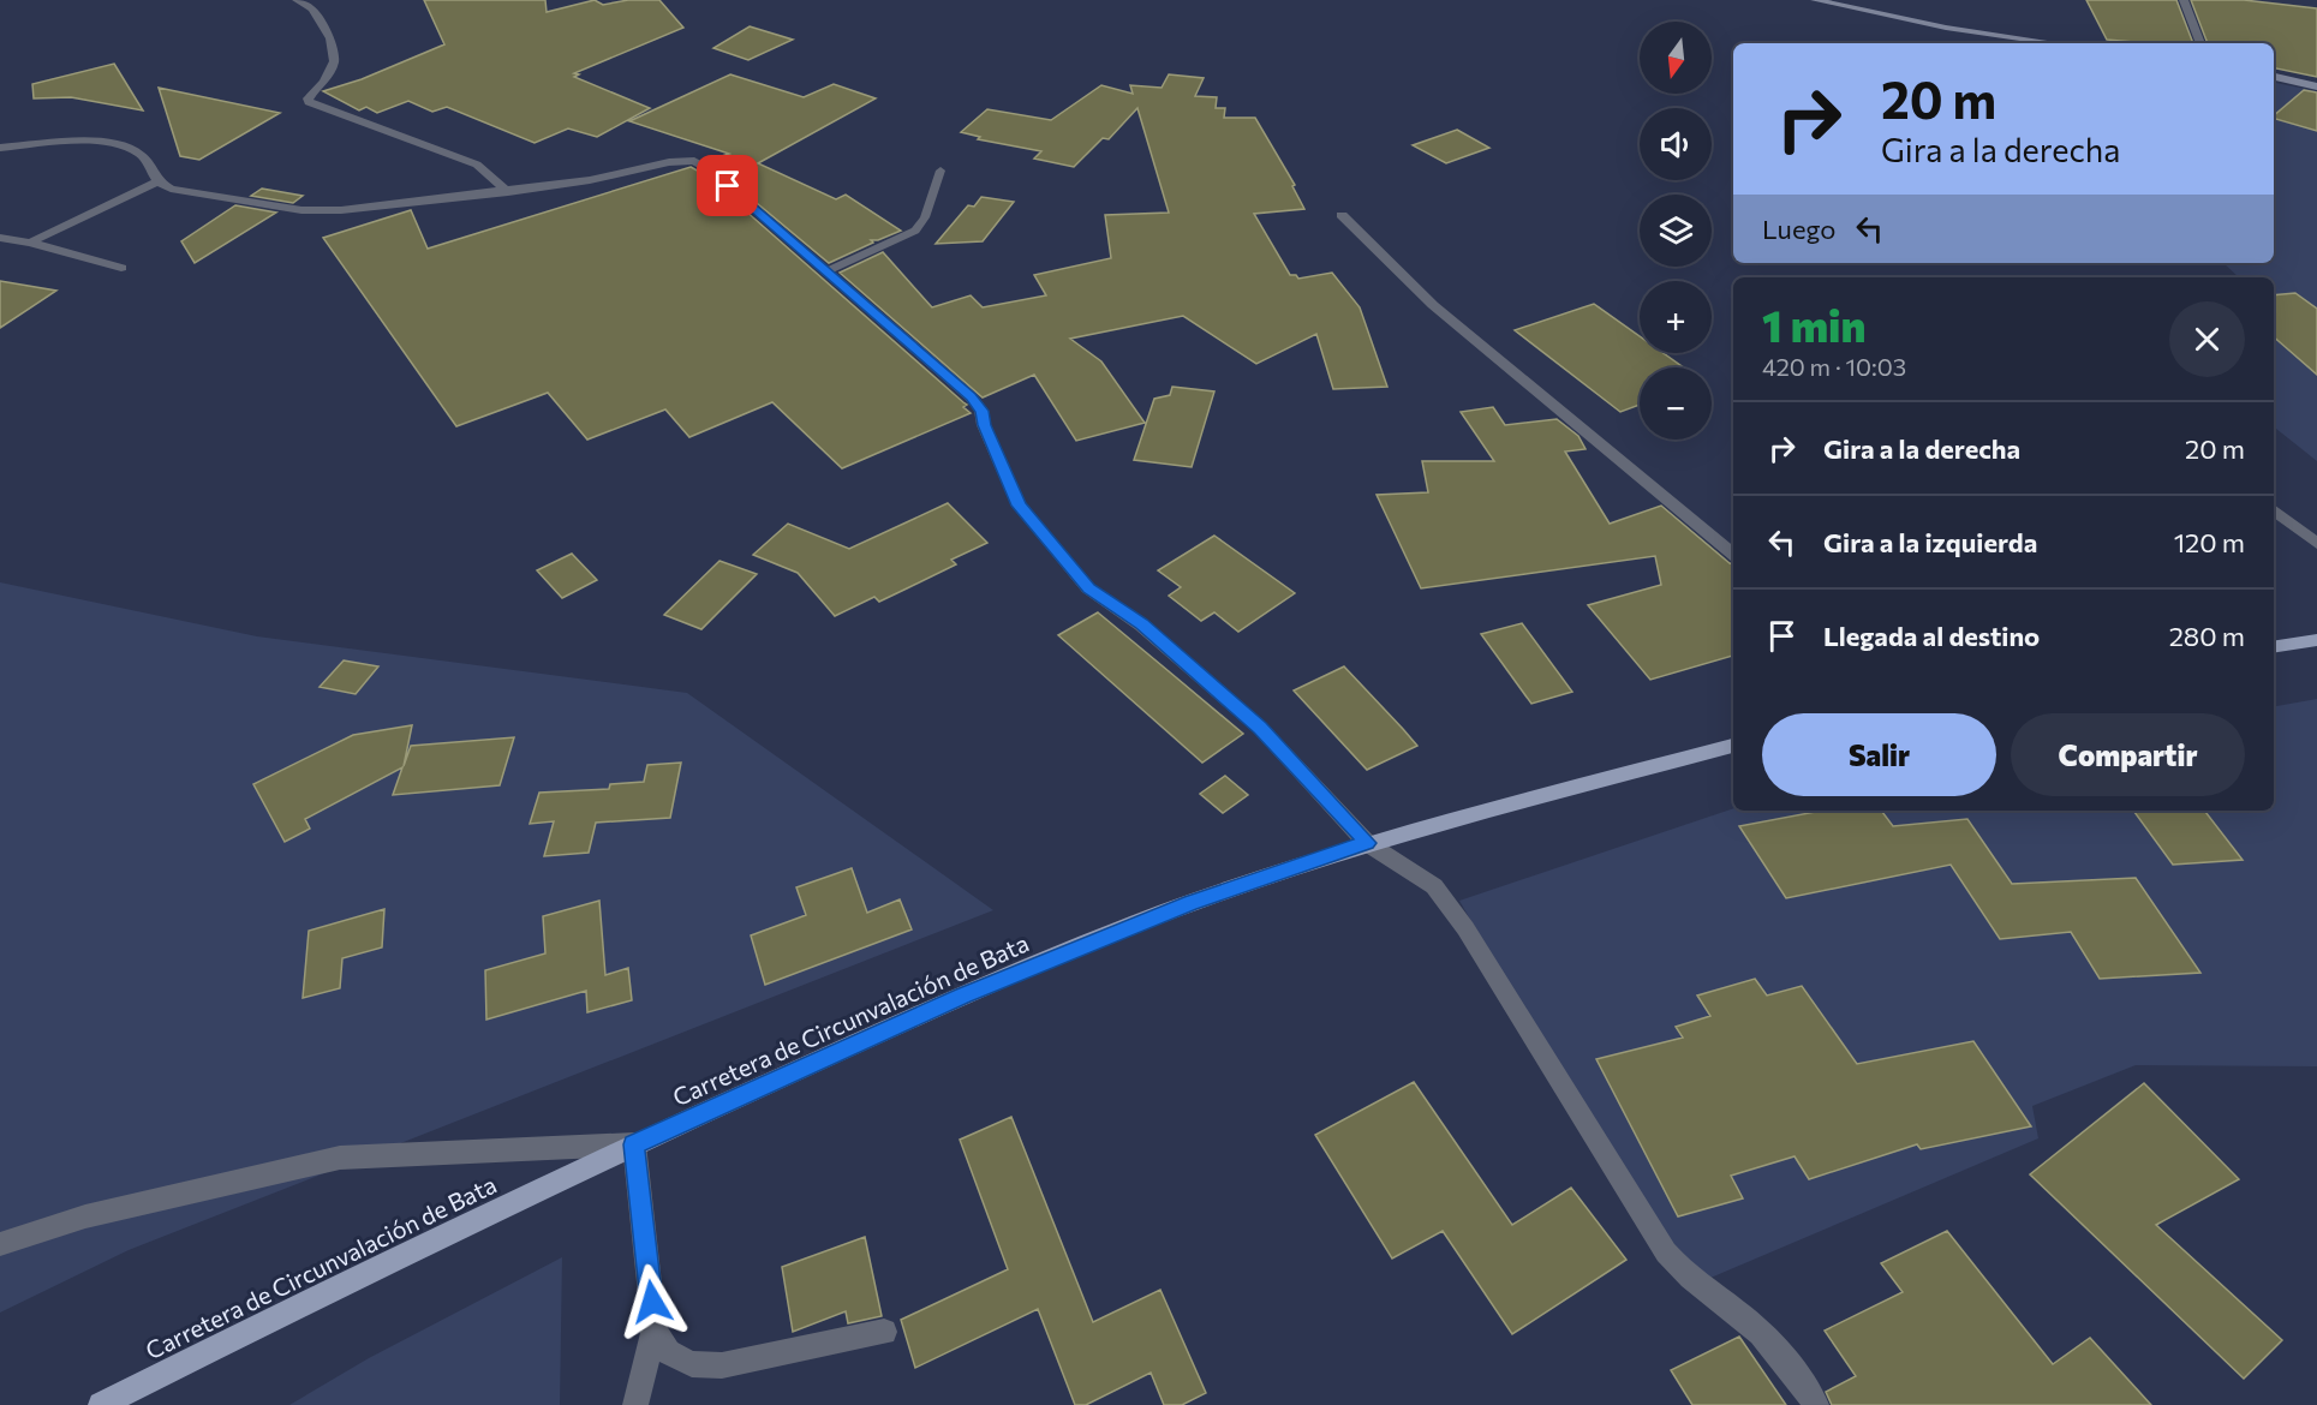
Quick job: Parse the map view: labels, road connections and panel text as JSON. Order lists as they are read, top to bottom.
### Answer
{
  "streets": {
    "main road": ["Carretera de Circunvalación de Bata"]
  },
  "north": "bottom",
  "page": {
    "map_buttons": ["+", "−"],
    "turn": ["20 m", "Gira a la derecha"],
    "then": "Luego",
    "heading": ["1 min", "420 m · 10:03"],
    "list": [
      {
        "name": "Gira a la derecha",
        "value": "20 m"
      },
      {
        "name": "Gira a la izquierda",
        "value": "120 m"
      },
      {
        "name": "Llegada al destino",
        "value": "280 m"
      }
    ],
    "buttons": ["Salir", "Compartir"]
  }
}
